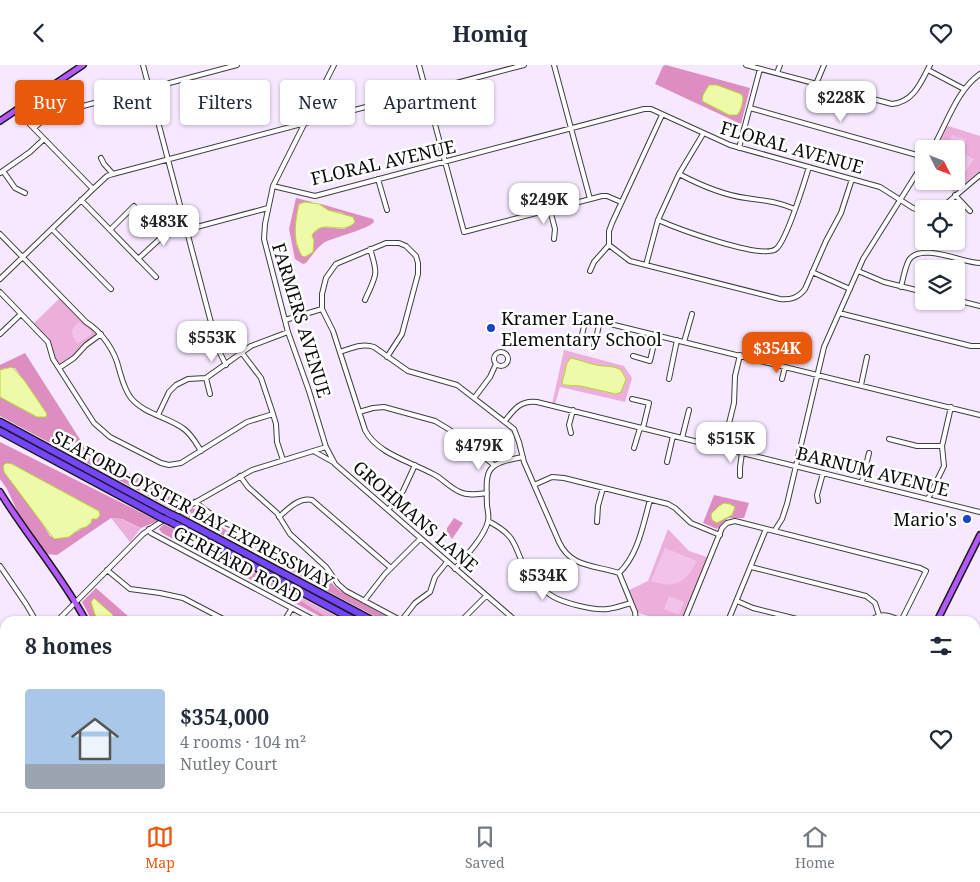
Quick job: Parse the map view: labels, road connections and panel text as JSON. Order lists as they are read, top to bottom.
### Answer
{
  "streets": {
    "highway": ["SEAFORD-OYSTER BAY EXPRESSWAY"],
    "street": [
      "FLORAL AVENUE",
      "FARMERS AVENUE",
      "BARNUM AVENUE",
      "GROHMANS LANE",
      "GERHARD ROAD"
    ]
  },
  "crossings": [
    ["FLORAL AVENUE", "FARMERS AVENUE"],
    ["FARMERS AVENUE", "GROHMANS LANE"]
  ],
  "places": ["Kramer Lane Elementary School", "Mario's"],
  "north": "bottom right",
  "page": {
    "header": "Homiq",
    "chip": [
      "Buy",
      "Rent",
      "Filters",
      "New",
      "Apartment"
    ],
    "price": [
      "$228K",
      "$249K",
      "$483K",
      "$553K",
      "$354K",
      "$515K",
      "$479K",
      "$534K"
    ],
    "heading": "8 homes",
    "list": [
      {
        "name": "$354,000",
        "note": "4 rooms · 104 m² · Nutley Court"
      }
    ],
    "tabs": ["Map", "Saved", "Home"]
  }
}
